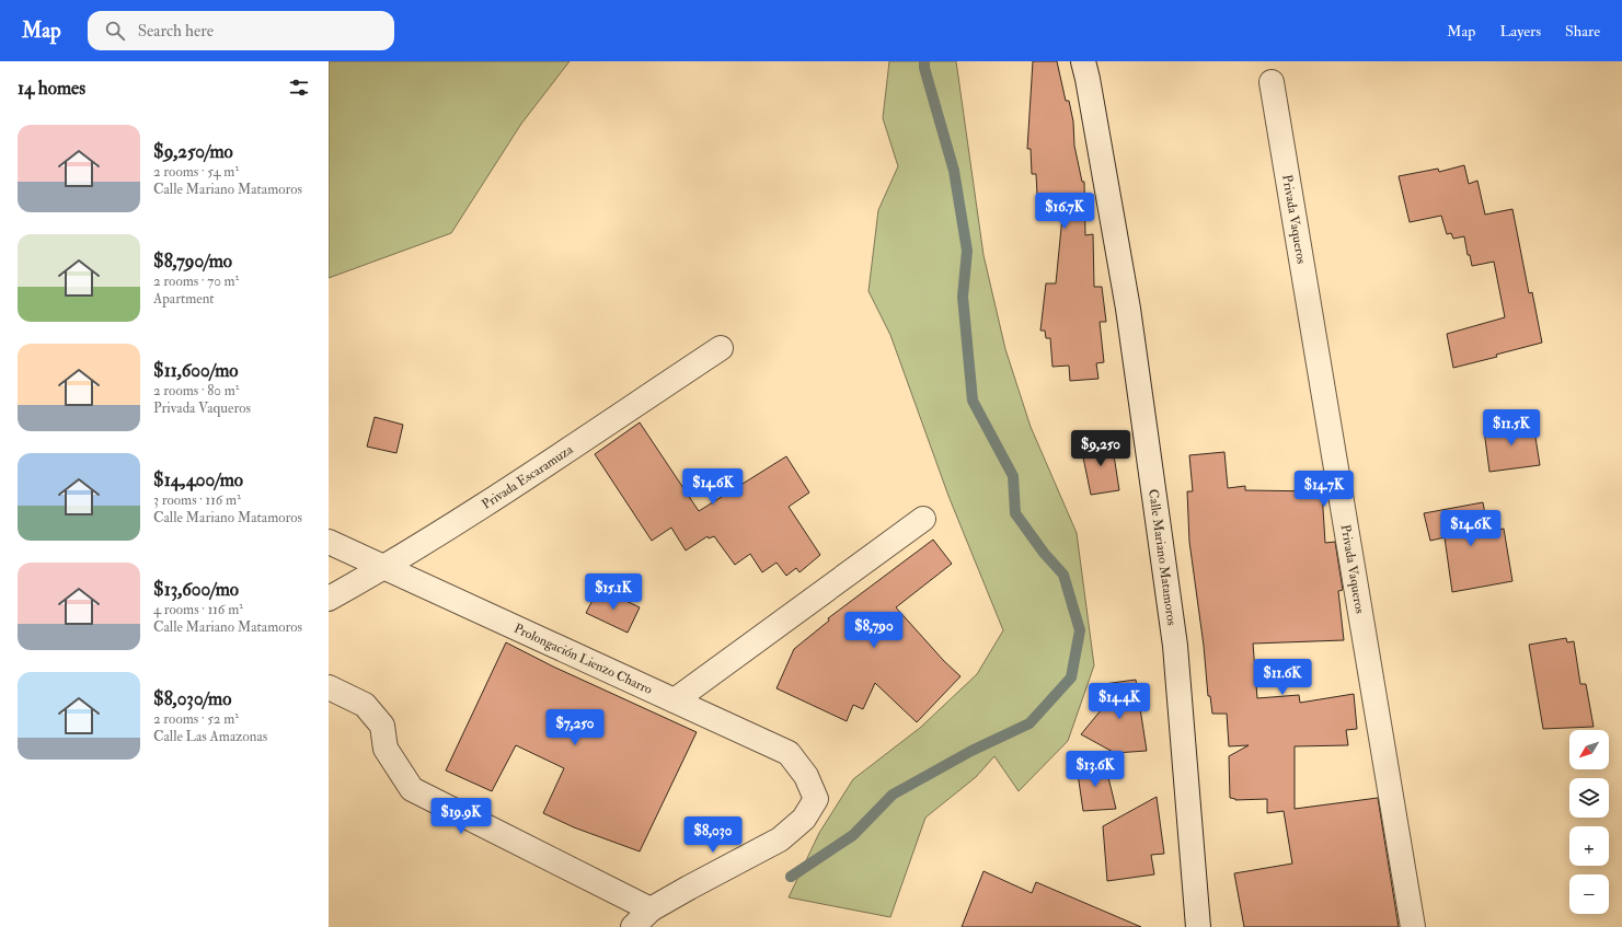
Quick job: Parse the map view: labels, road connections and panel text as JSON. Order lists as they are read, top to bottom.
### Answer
{
  "streets": {
    "street": [
      "Privada Vaqueros",
      "Privada Escaramuza",
      "Calle Mariano Matamoros",
      "Prolongación Lienzo Charro"
    ]
  },
  "crossings": [
    ["Privada Escaramuza", "Prolongación Lienzo Charro"]
  ],
  "north": "bottom left",
  "page": {
    "header": "Map",
    "search": "Search here",
    "nav": ["Map", "Layers", "Share"],
    "heading": "14 homes",
    "list": [
      {
        "name": "$9,250/mo",
        "note": "2 rooms · 54 m² · Calle Mariano Matamoros"
      },
      {
        "name": "$8,790/mo",
        "note": "2 rooms · 70 m² · Apartment"
      },
      {
        "name": "$11,600/mo",
        "note": "2 rooms · 80 m² · Privada Vaqueros"
      },
      {
        "name": "$14,400/mo",
        "note": "3 rooms · 116 m² · Calle Mariano Matamoros"
      },
      {
        "name": "$13,600/mo",
        "note": "4 rooms · 116 m² · Calle Mariano Matamoros"
      },
      {
        "name": "$8,030/mo",
        "note": "2 rooms · 52 m² · Calle Las Amazonas"
      }
    ],
    "price": [
      "$16.7K",
      "$11.5K",
      "$9,250",
      "$14.6K",
      "$14.7K",
      "$14.6K",
      "$15.1K",
      "$8,790",
      "$11.6K",
      "$14.4K",
      "$7,250",
      "$13.6K",
      "$19.9K",
      "$8,030"
    ],
    "map_buttons": ["+", "−"]
  }
}
